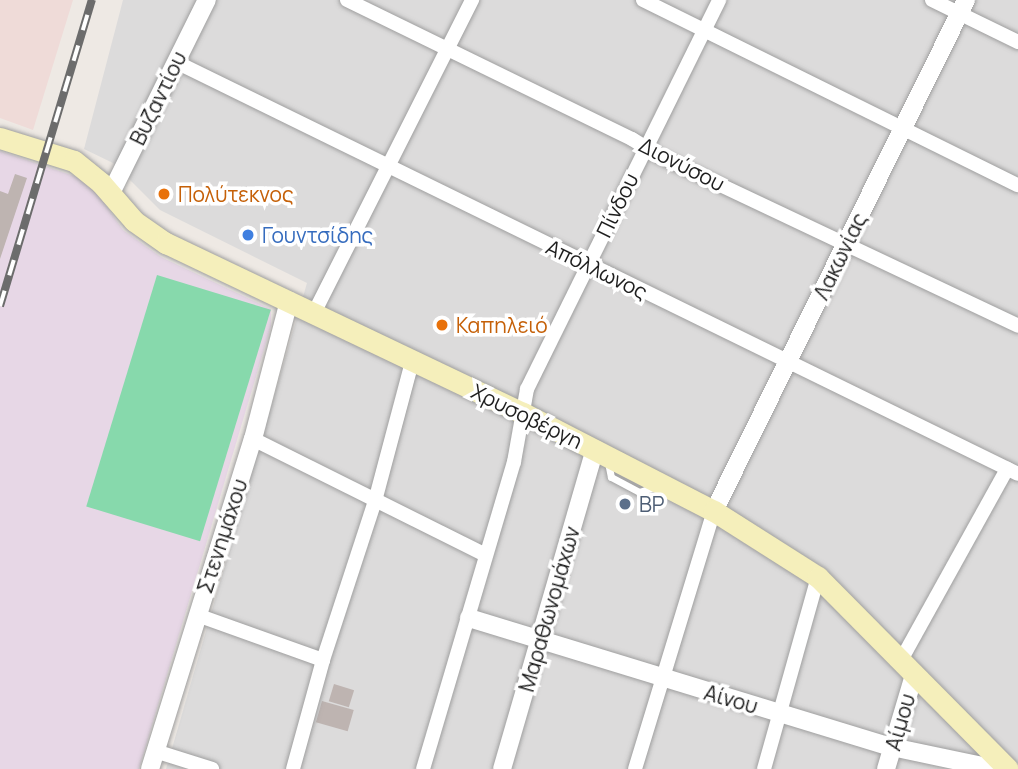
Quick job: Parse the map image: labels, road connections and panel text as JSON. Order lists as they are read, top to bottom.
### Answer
{
  "streets": {
    "main road": ["Χρυσοβέργη"],
    "street": [
      "Βυζαντίου",
      "Διονύσου",
      "Πίνδου",
      "Λακωνίας",
      "Απόλλωνος",
      "Στενημάχου",
      "Μαραθωνομάχων",
      "Αίνου",
      "Αίμου"
    ]
  },
  "crossings": [
    ["Βυζαντίου", "Απόλλωνος"],
    ["Βυζαντίου", "Χρυσοβέργη"],
    ["Διονύσου", "Πίνδου"],
    ["Διονύσου", "Λακωνίας"],
    ["Πίνδου", "Απόλλωνος"],
    ["Πίνδου", "Χρυσοβέργη"],
    ["Πίνδου", "Αίνου"],
    ["Λακωνίας", "Απόλλωνος"],
    ["Λακωνίας", "Χρυσοβέργη"],
    ["Χρυσοβέργη", "Στενημάχου"],
    ["Χρυσοβέργη", "Μαραθωνομάχων"],
    ["Χρυσοβέργη", "Αίμου"],
    ["Μαραθωνομάχων", "Αίνου"],
    ["Αίνου", "Αίμου"]
  ],
  "places": [
    "Πολύτεκνος",
    "Γουντσίδης",
    "Καπηλειό",
    "BP"
  ]
}
